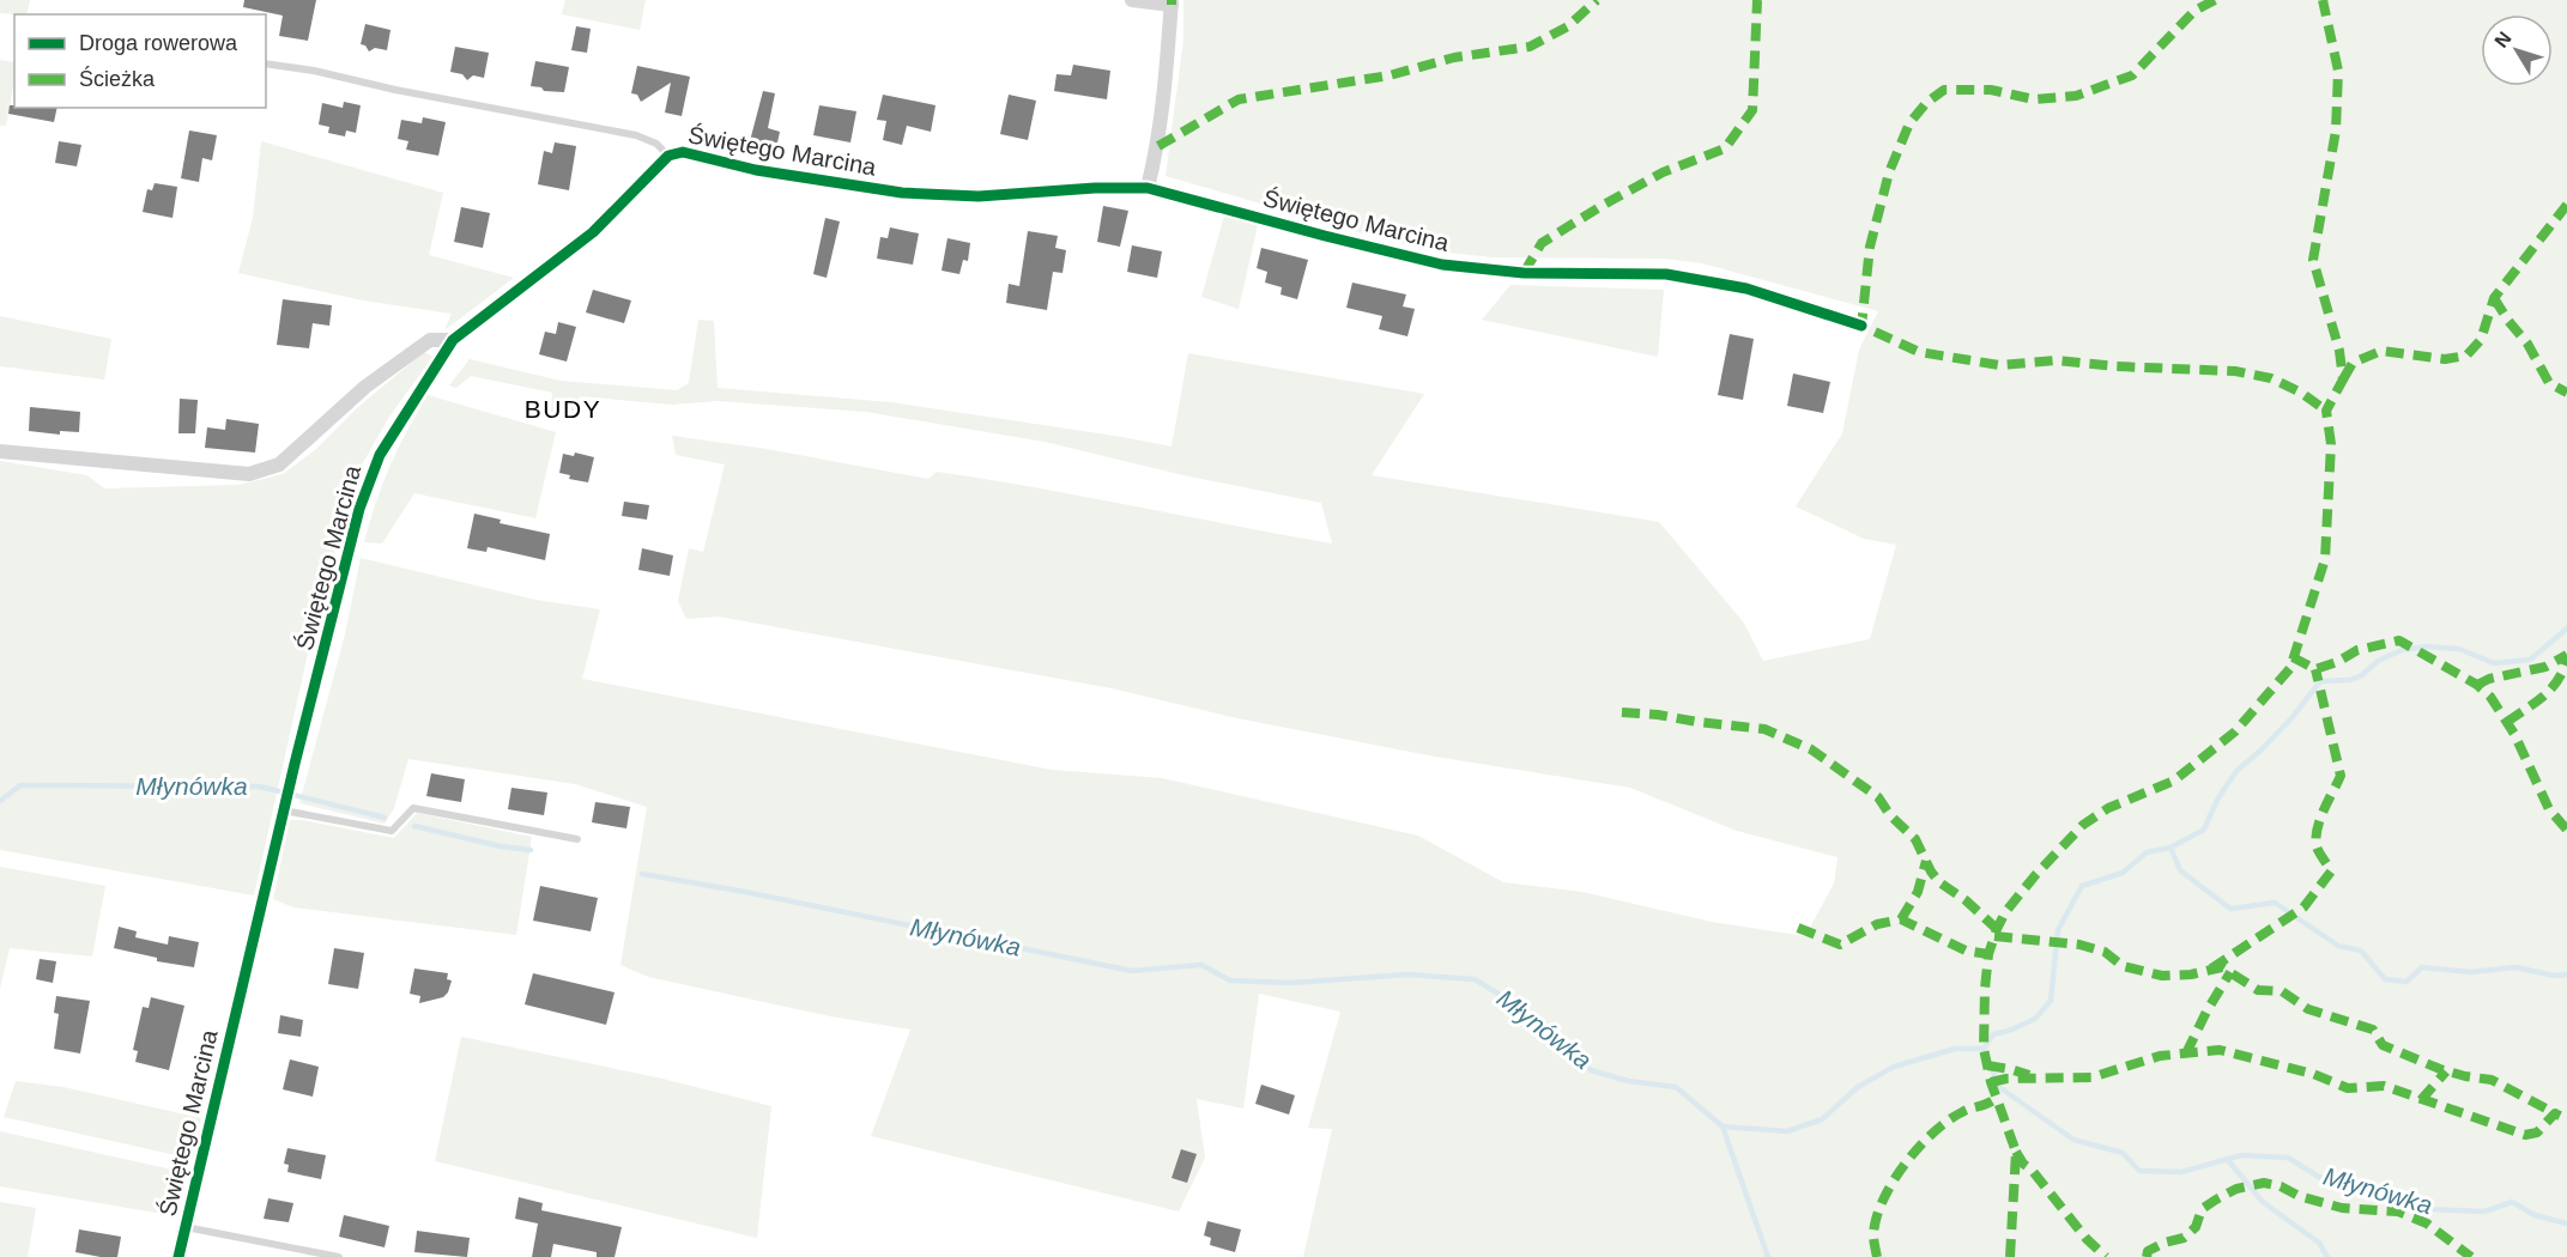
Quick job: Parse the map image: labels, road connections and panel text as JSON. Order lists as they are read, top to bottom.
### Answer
{
  "streets": {
    "street": ["Świętego Marcina"]
  },
  "districts": ["BUDY"],
  "water": ["Młynówka"],
  "legend": ["Droga rowerowa", "Ścieżka"],
  "north": "top left"
}
